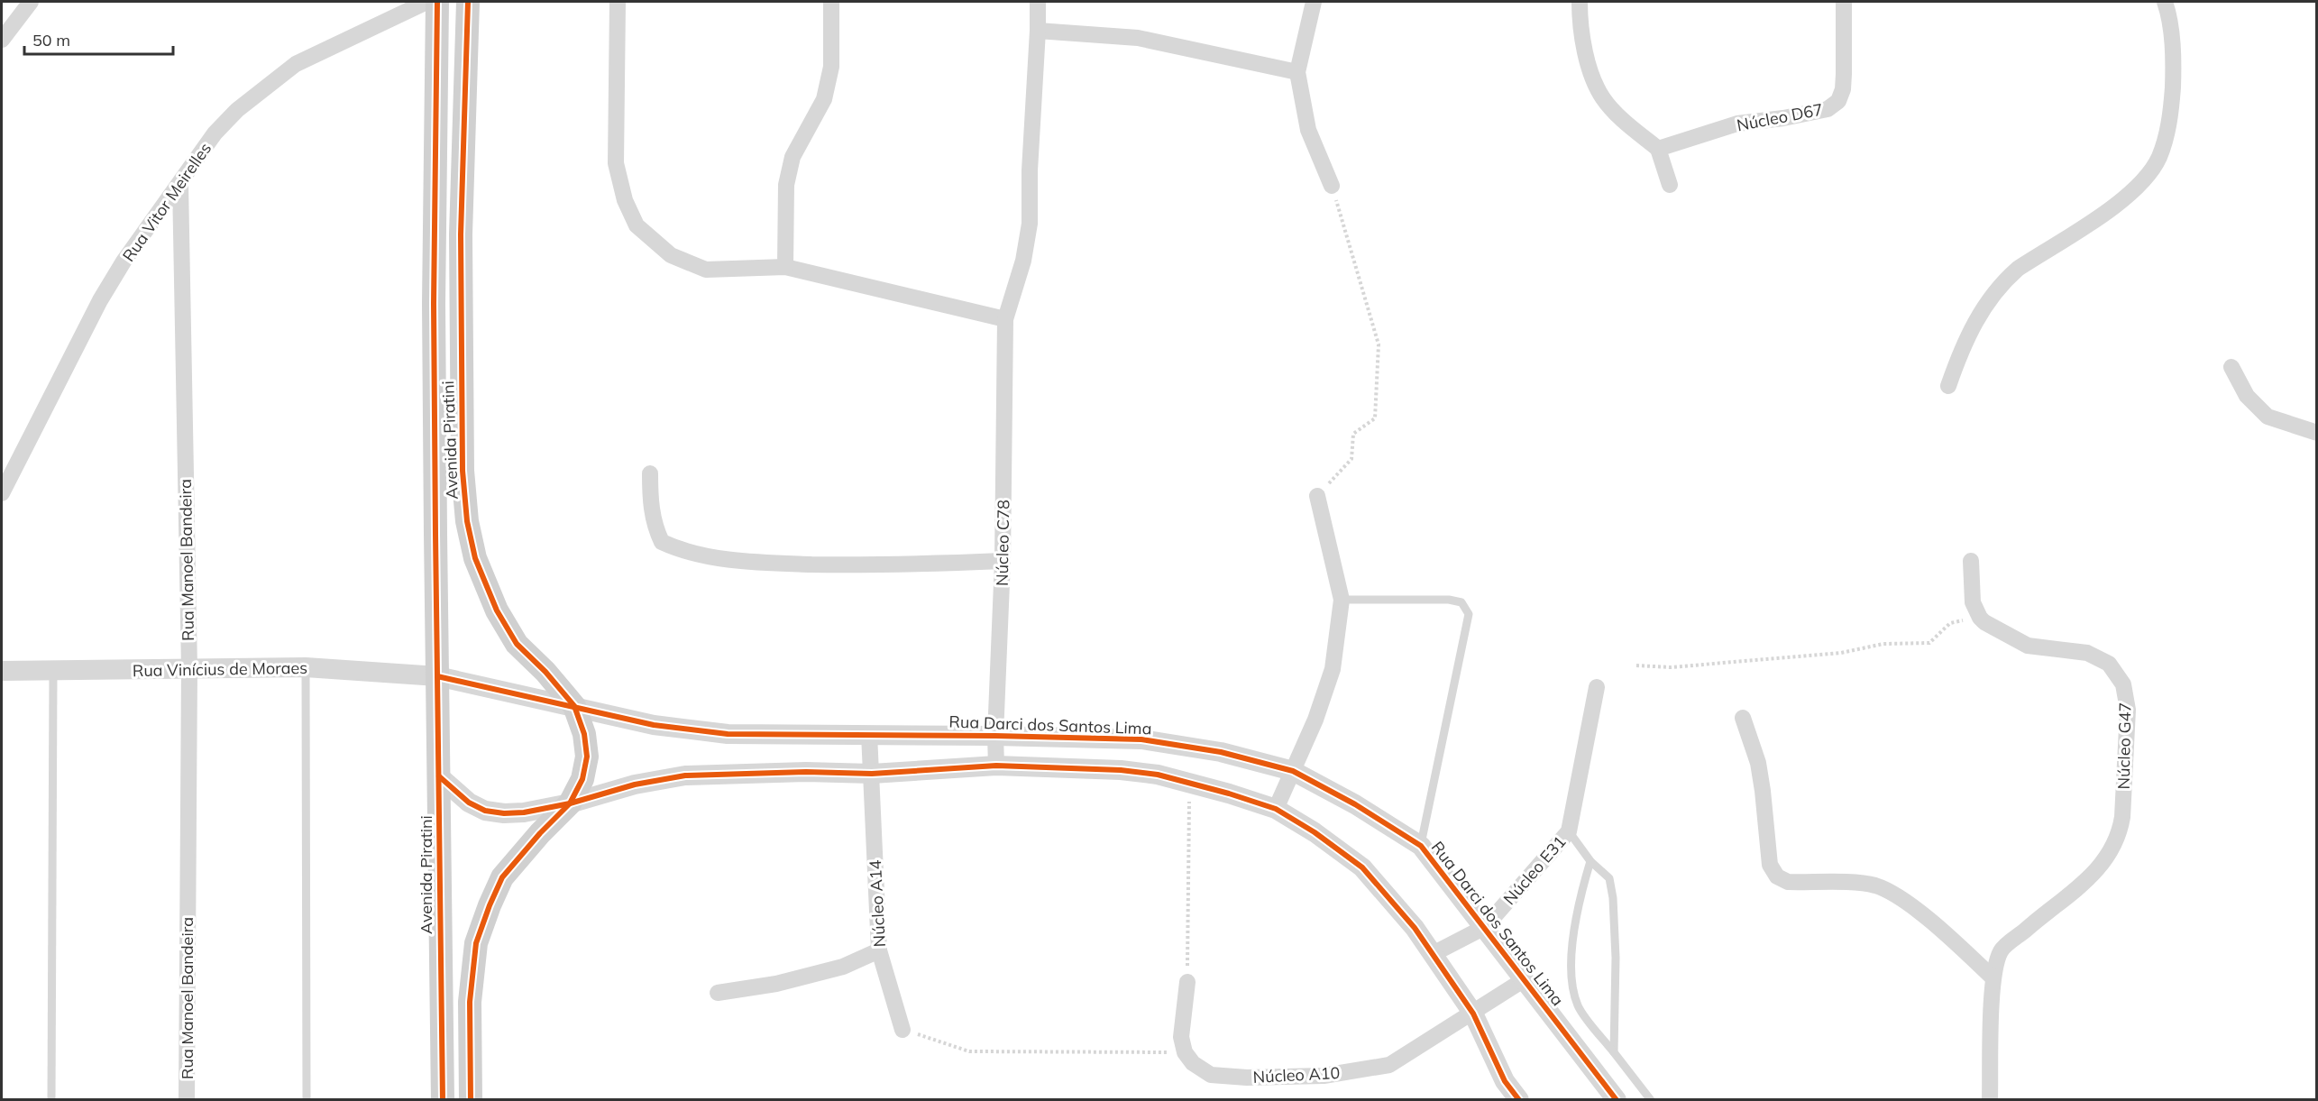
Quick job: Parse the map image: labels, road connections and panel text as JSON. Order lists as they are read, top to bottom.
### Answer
{
  "streets": {
    "main road": ["Avenida Piratini"],
    "street": [
      "Núcleo D67",
      "Rua Vitor Meirelles",
      "Núcleo C78",
      "Rua Manoel Bandeira",
      "Rua Vinícius de Moraes",
      "Rua Darci dos Santos Lima",
      "Núcleo G47",
      "Núcleo E31",
      "Núcleo A14",
      "Núcleo A10"
    ]
  },
  "crossings": [
    ["Rua Vitor Meirelles", "Rua Manoel Bandeira"],
    ["Avenida Piratini", "Rua Vinícius de Moraes"],
    ["Avenida Piratini", "Rua Darci dos Santos Lima"],
    ["Núcleo C78", "Rua Darci dos Santos Lima"],
    ["Rua Manoel Bandeira", "Rua Vinícius de Moraes"],
    ["Rua Vinícius de Moraes", "Rua Darci dos Santos Lima"],
    ["Rua Darci dos Santos Lima", "Núcleo E31"],
    ["Rua Darci dos Santos Lima", "Núcleo A14"],
    ["Rua Darci dos Santos Lima", "Núcleo A10"]
  ],
  "scale_bar": "50 m"
}
